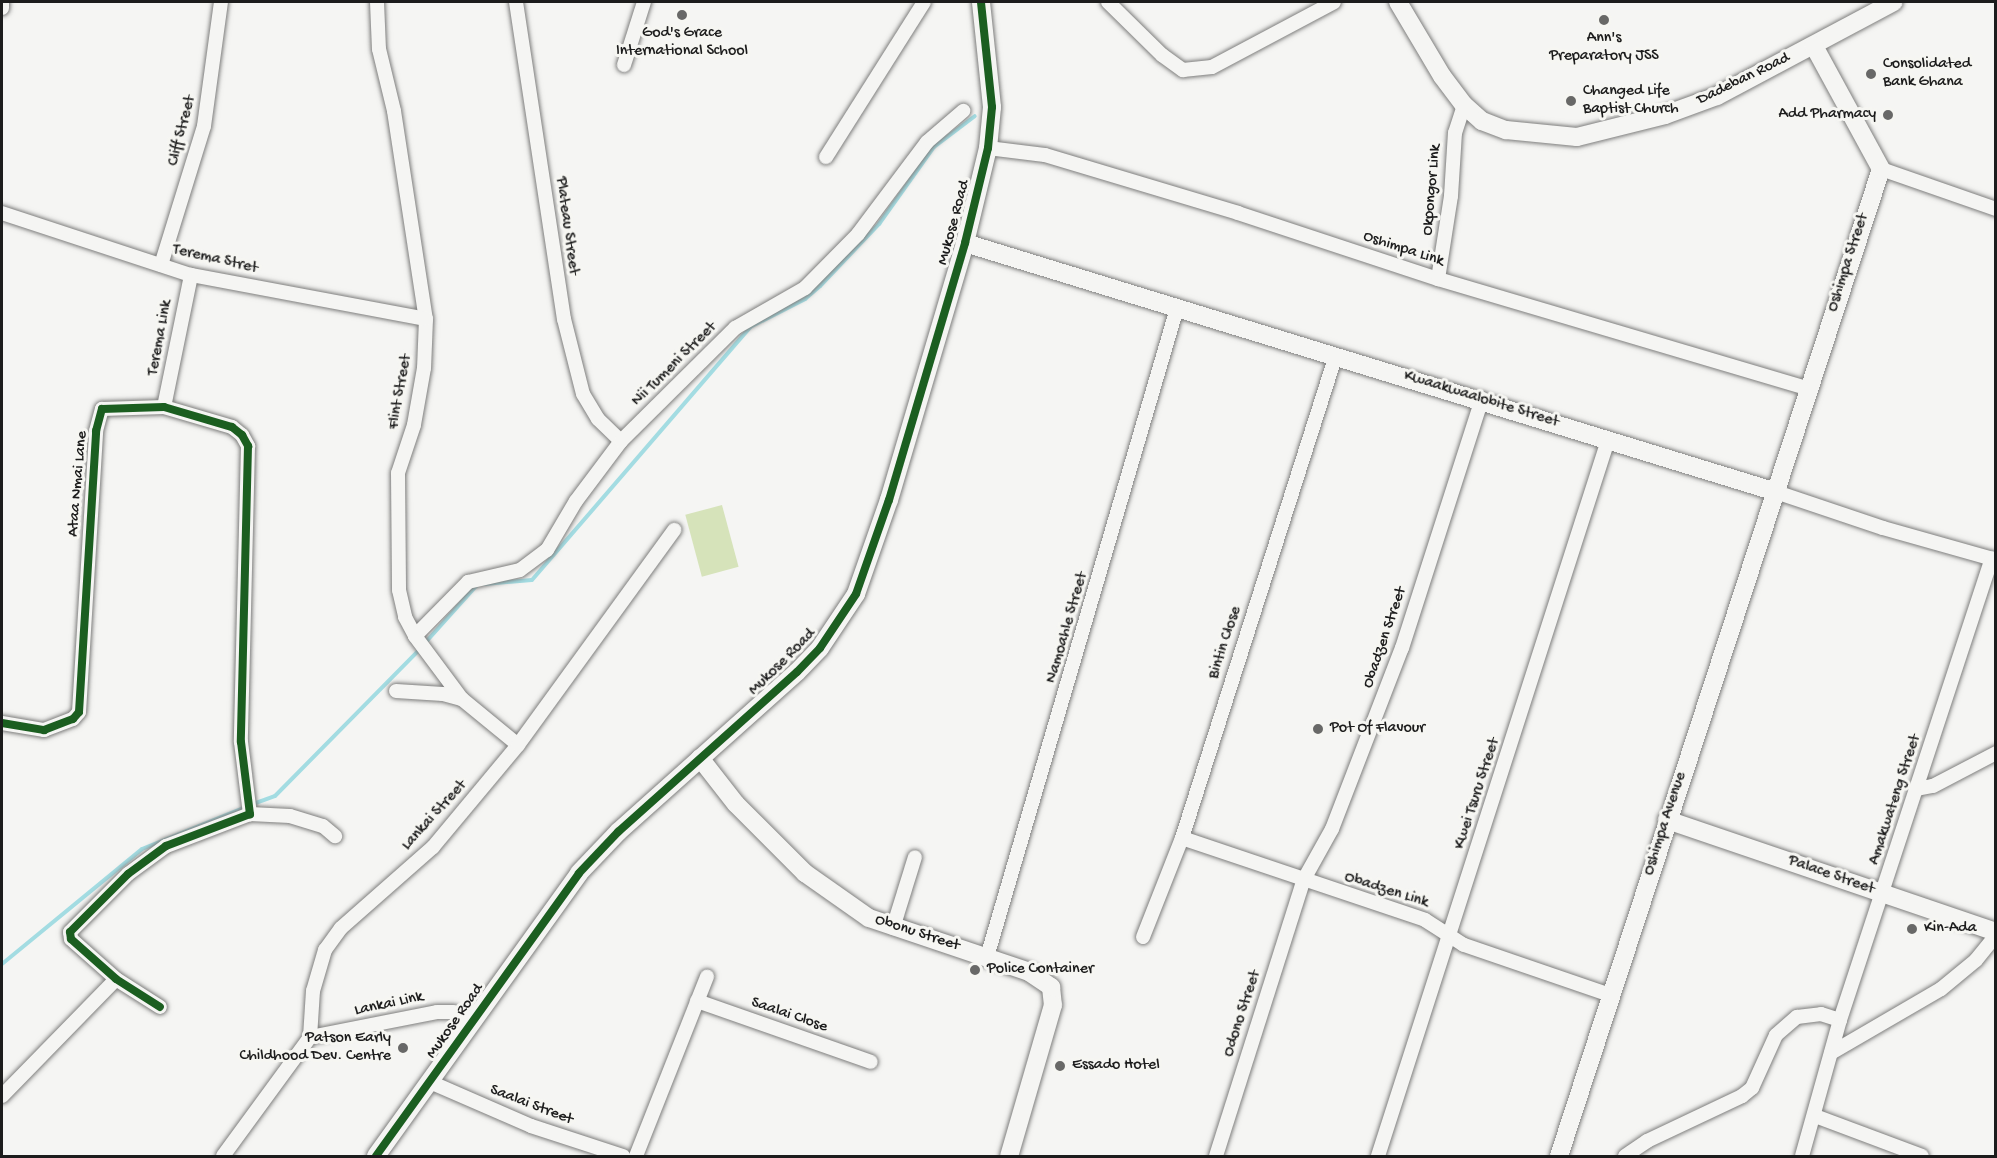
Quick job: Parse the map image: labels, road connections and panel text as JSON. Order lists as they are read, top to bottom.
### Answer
{
  "streets": {
    "street": [
      "Dadeban Road",
      "Cliff Street",
      "Okpongor Link",
      "Mukose Road",
      "Plateau Street",
      "Oshimpa Link",
      "Terema Stret",
      "Oshimpa Street",
      "Terema Link",
      "Nii Tumeni Street",
      "Flint Street",
      "Kwaakwaalobite Street",
      "Ataa Nmai Lane",
      "Namoahle Street",
      "Obadzen Street",
      "Bintin Close",
      "Kwei Tsuru Street",
      "Amakwateng Street",
      "Lankai Street",
      "Oshimpa Avenue",
      "Palace Street",
      "Obadzen Link",
      "Obonu Street",
      "Lankai Link",
      "Odono Street",
      "Saalai Close",
      "Saalai Street"
    ]
  },
  "crossings": [
    ["Dadeban Road", "Okpongor Link"],
    ["Cliff Street", "Terema Stret"],
    ["Okpongor Link", "Oshimpa Link"],
    ["Mukose Road", "Oshimpa Link"],
    ["Mukose Road", "Kwaakwaalobite Street"],
    ["Mukose Road", "Obonu Street"],
    ["Mukose Road", "Lankai Link"],
    ["Mukose Road", "Saalai Street"],
    ["Plateau Street", "Nii Tumeni Street"],
    ["Oshimpa Link", "Oshimpa Street"],
    ["Terema Stret", "Terema Link"],
    ["Terema Stret", "Flint Street"],
    ["Oshimpa Street", "Kwaakwaalobite Street"],
    ["Oshimpa Street", "Oshimpa Avenue"],
    ["Terema Link", "Ataa Nmai Lane"],
    ["Nii Tumeni Street", "Flint Street"],
    ["Flint Street", "Lankai Street"],
    ["Kwaakwaalobite Street", "Namoahle Street"],
    ["Kwaakwaalobite Street", "Obadzen Street"],
    ["Kwaakwaalobite Street", "Bintin Close"],
    ["Kwaakwaalobite Street", "Kwei Tsuru Street"],
    ["Kwaakwaalobite Street", "Amakwateng Street"],
    ["Kwaakwaalobite Street", "Oshimpa Avenue"],
    ["Namoahle Street", "Obonu Street"],
    ["Obadzen Street", "Obadzen Link"],
    ["Obadzen Street", "Odono Street"],
    ["Bintin Close", "Obadzen Link"],
    ["Kwei Tsuru Street", "Obadzen Link"],
    ["Amakwateng Street", "Palace Street"],
    ["Lankai Street", "Lankai Link"],
    ["Oshimpa Avenue", "Palace Street"],
    ["Oshimpa Avenue", "Obadzen Link"],
    ["Obadzen Link", "Odono Street"]
  ],
  "places": [
    "God's Grace International School",
    "Ann's Preparatory JSS",
    "Consolidated Bank Ghana",
    "Changed Life Baptist Church",
    "Add Pharmacy",
    "Pot Of Flavour",
    "Kin-Ada",
    "Police Container",
    "Patson Early Childhood Dev. Centre",
    "Essado Hotel"
  ]
}
